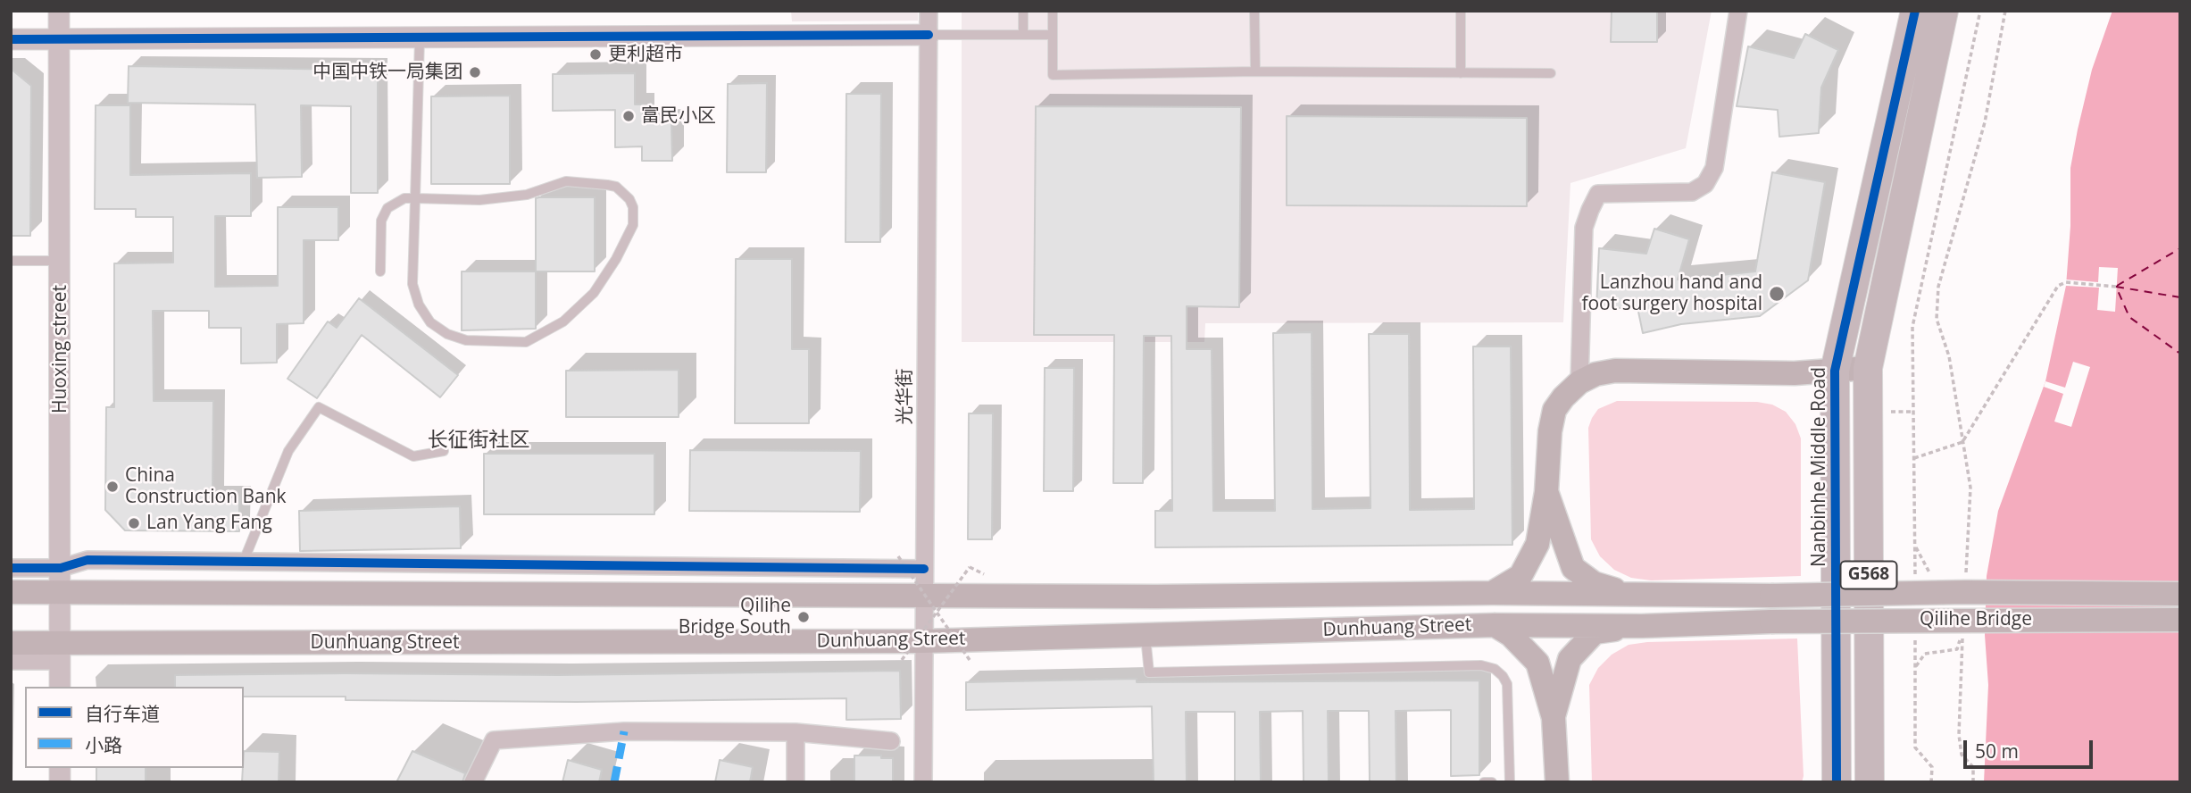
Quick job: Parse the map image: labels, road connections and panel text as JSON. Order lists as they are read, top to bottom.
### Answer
{
  "streets": {
    "highway": ["Nanbinhe Middle Road", "G568"],
    "main road": ["Qilihe Bridge", "Dunhuang Street"],
    "street": ["Huoxing street", "光华街"]
  },
  "crossings": [
    ["Huoxing street", "Dunhuang Street"],
    ["光华街", "Dunhuang Street"],
    ["Qilihe Bridge", "Dunhuang Street"]
  ],
  "districts": ["长征街社区"],
  "places": [
    "更利超市",
    "中国中铁一局集团",
    "富民小区",
    "Lanzhou hand and foot surgery hospital",
    "China Construction Bank",
    "Lan Yang Fang",
    "Qilihe Bridge South"
  ],
  "legend": ["自行车道", "小路"],
  "scale_bar": "50 m"
}
